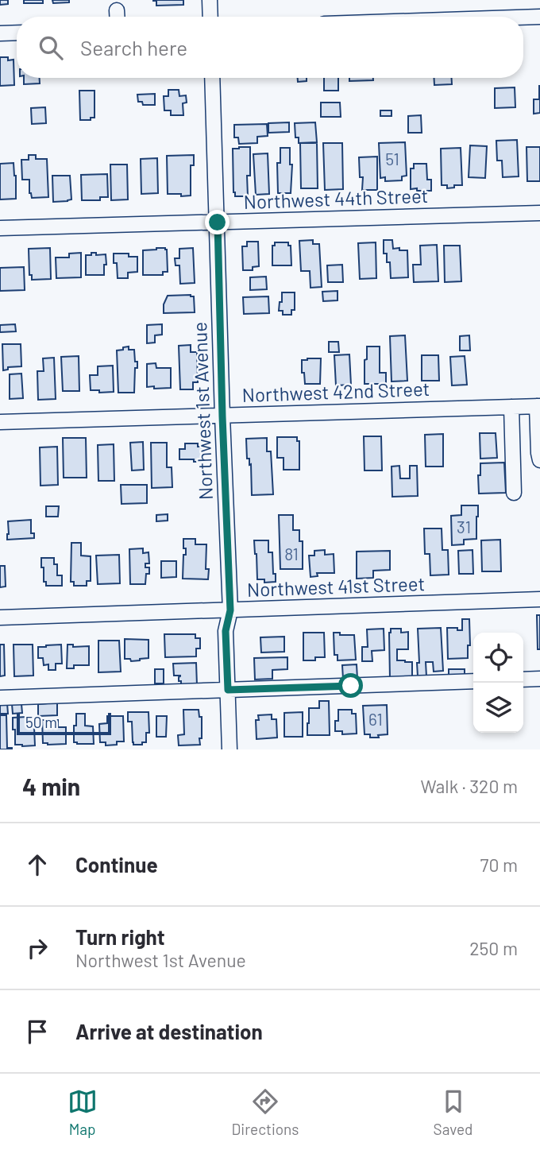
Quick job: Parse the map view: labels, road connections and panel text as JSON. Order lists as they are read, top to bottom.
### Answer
{
  "streets": {
    "street": [
      "Northwest 44th Street",
      "Northwest 42nd Street",
      "Northwest 1st Avenue",
      "Northwest 41st Street"
    ]
  },
  "crossings": [
    ["Northwest 44th Street", "Northwest 1st Avenue"],
    ["Northwest 42nd Street", "Northwest 1st Avenue"],
    ["Northwest 1st Avenue", "Northwest 41st Street"]
  ],
  "house_numbers": [
    "51",
    "31",
    "81",
    "61"
  ],
  "scale_bar": "50 m",
  "page": {
    "search": "Search here",
    "scale": "50 m",
    "heading": ["4 min", "Walk · 320 m"],
    "list": [
      ["Continue", "70 m"],
      ["Turn right", "Northwest 1st Avenue", "250 m"],
      "Arrive at destination"
    ],
    "nav": ["Map", "Directions", "Saved"]
  }
}
